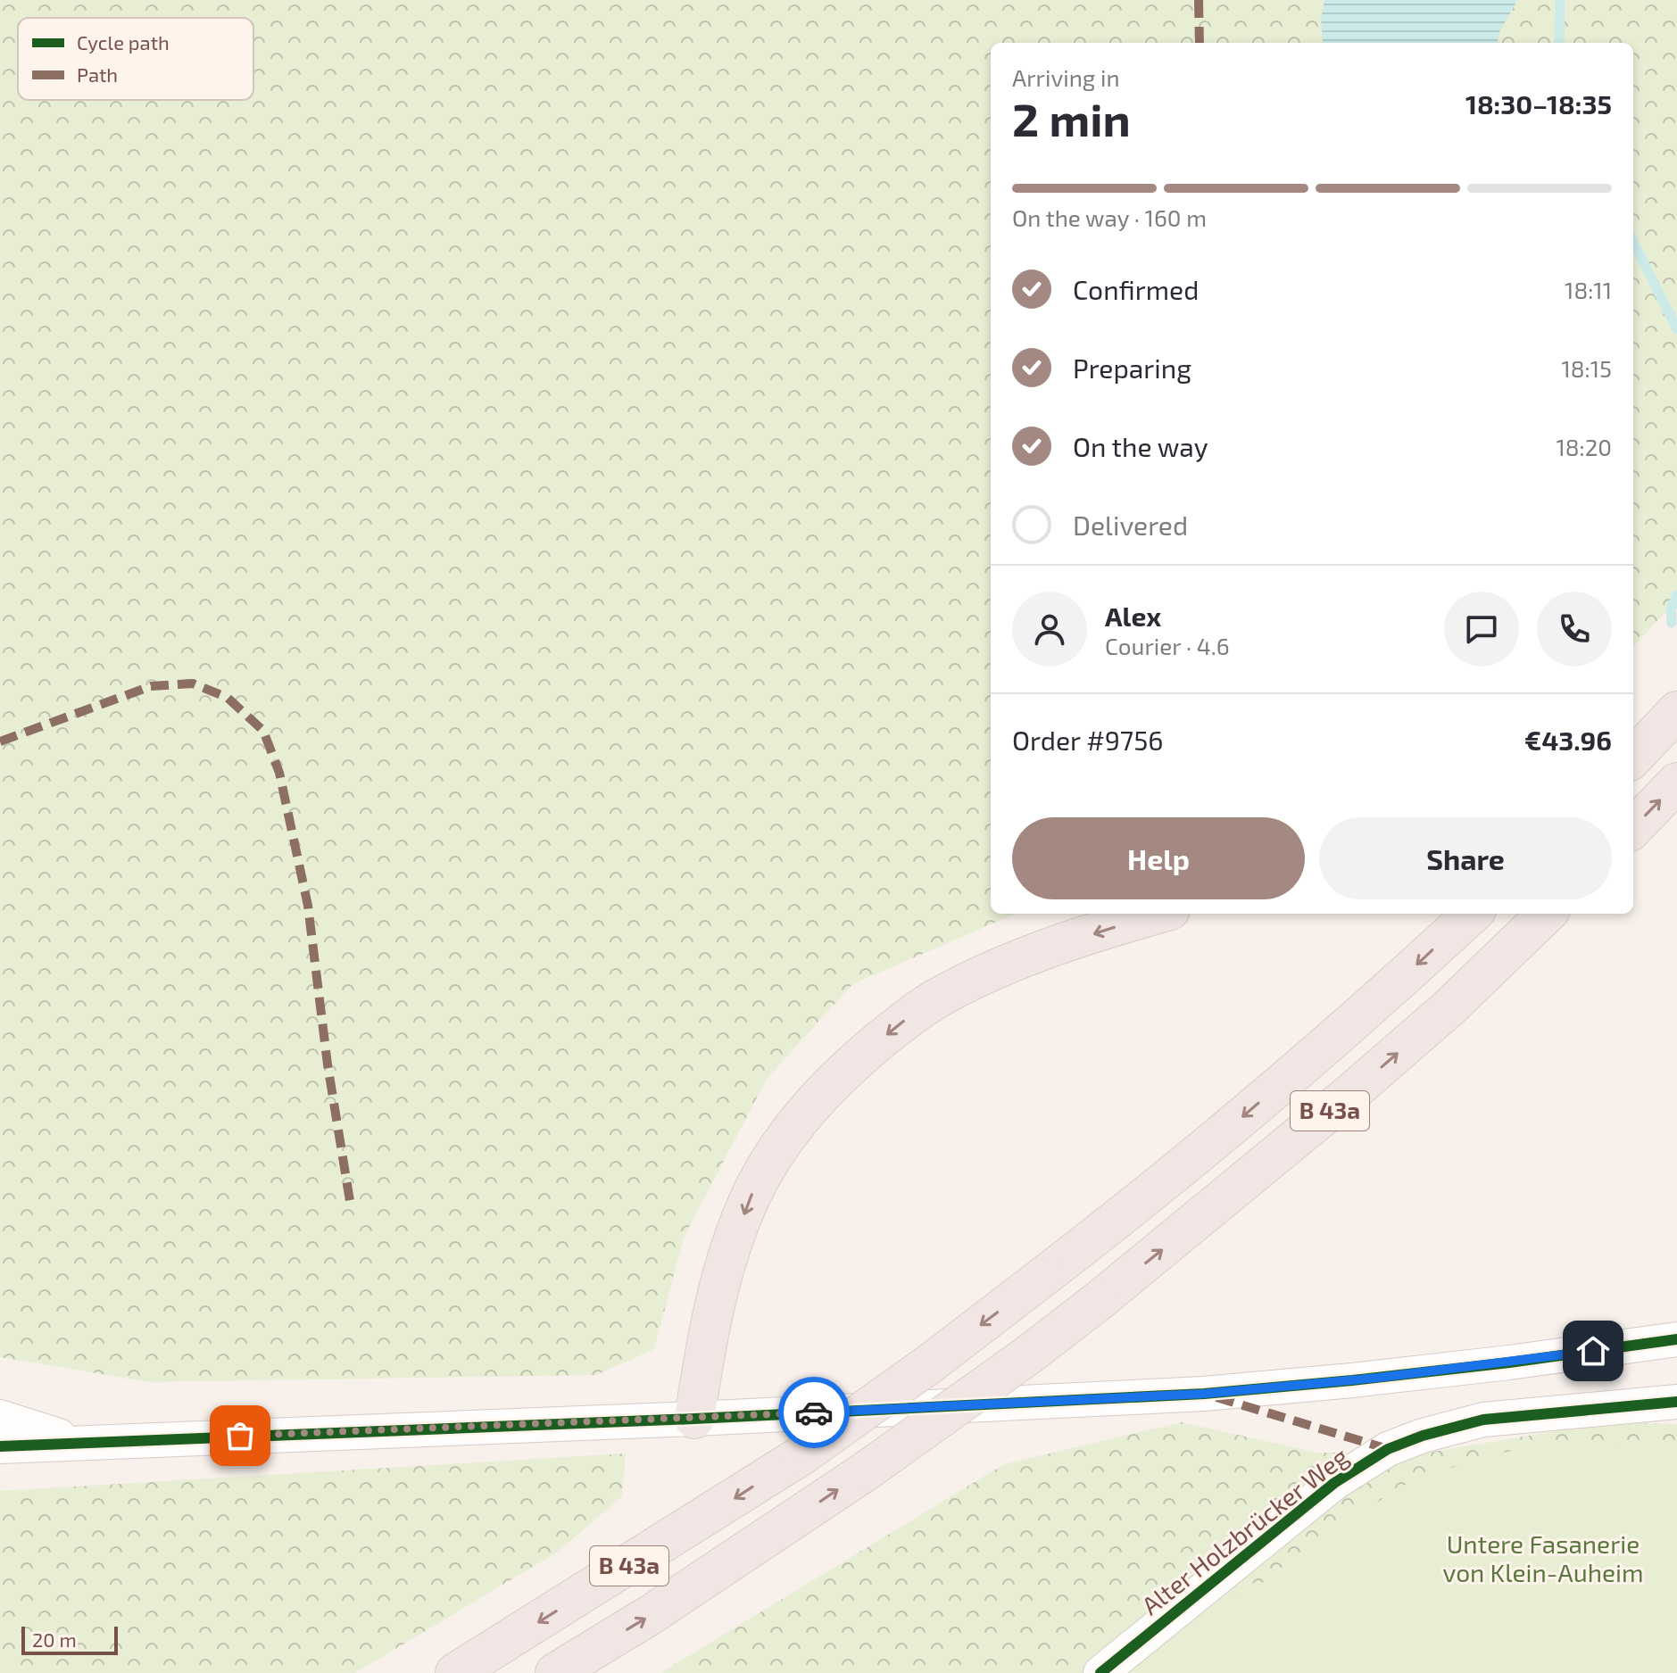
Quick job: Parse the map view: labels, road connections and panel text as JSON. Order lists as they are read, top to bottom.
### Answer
{
  "streets": {
    "highway": ["B 43a"],
    "street": ["Alter Holzbrücker Weg"]
  },
  "parks": ["Untere Fasanerie von Klein-Auheim"],
  "legend": ["Cycle path", "Path"],
  "scale_bar": "20 m",
  "page": {
    "heading": ["2 min", "Arriving in", "18:30–18:35"],
    "panel": [
      "Alex",
      "Courier · 4.6",
      "Order #9756",
      "€43.96"
    ],
    "bar": "On the way · 160 m",
    "list": [
      ["Confirmed", "18:11"],
      ["Preparing", "18:15"],
      ["On the way", "18:20"],
      "Delivered"
    ],
    "buttons": ["Help", "Share"],
    "scale": "20 m"
  }
}
